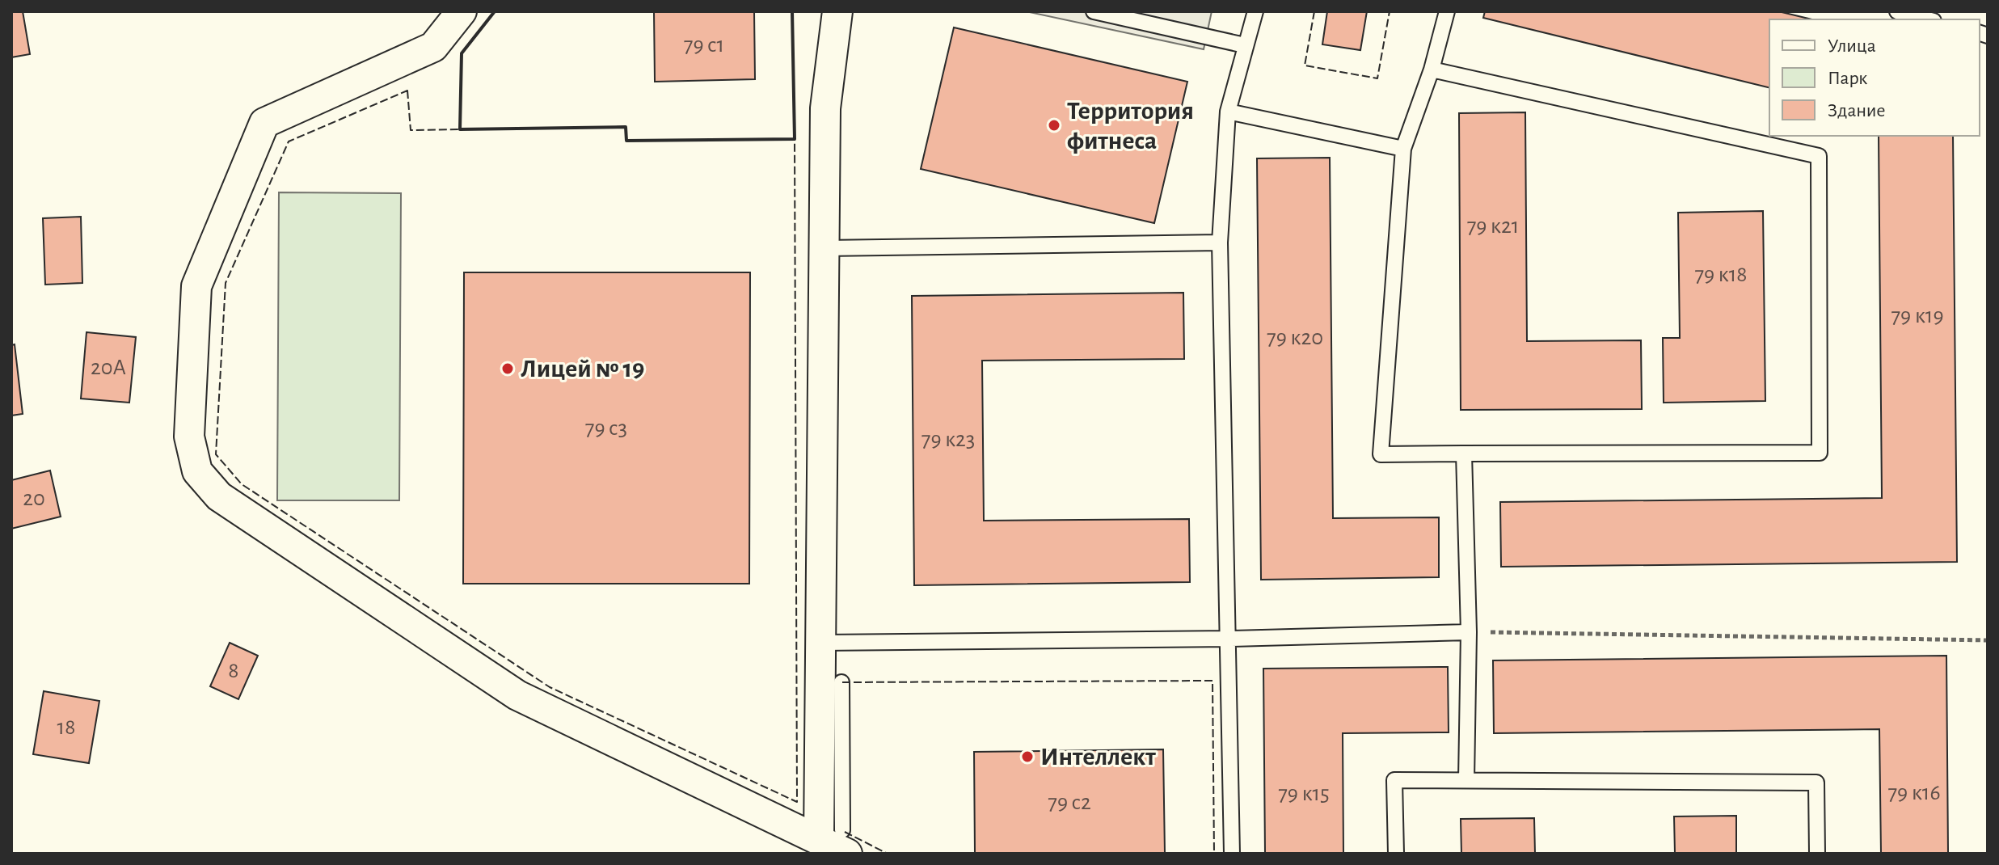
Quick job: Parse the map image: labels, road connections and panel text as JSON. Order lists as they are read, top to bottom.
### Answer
{
  "places": ["Территория фитнеса", "Лицей № 19", "Интеллект"],
  "house_numbers": [
    "79 с1",
    "79 к21",
    "79 к18",
    "79 к19",
    "79 к20",
    "20А",
    "79 с3",
    "79 к23",
    "20",
    "8",
    "18",
    "79 к16",
    "79 к15",
    "79 с2"
  ],
  "legend": ["Улица", "Парк", "Здание"]
}
